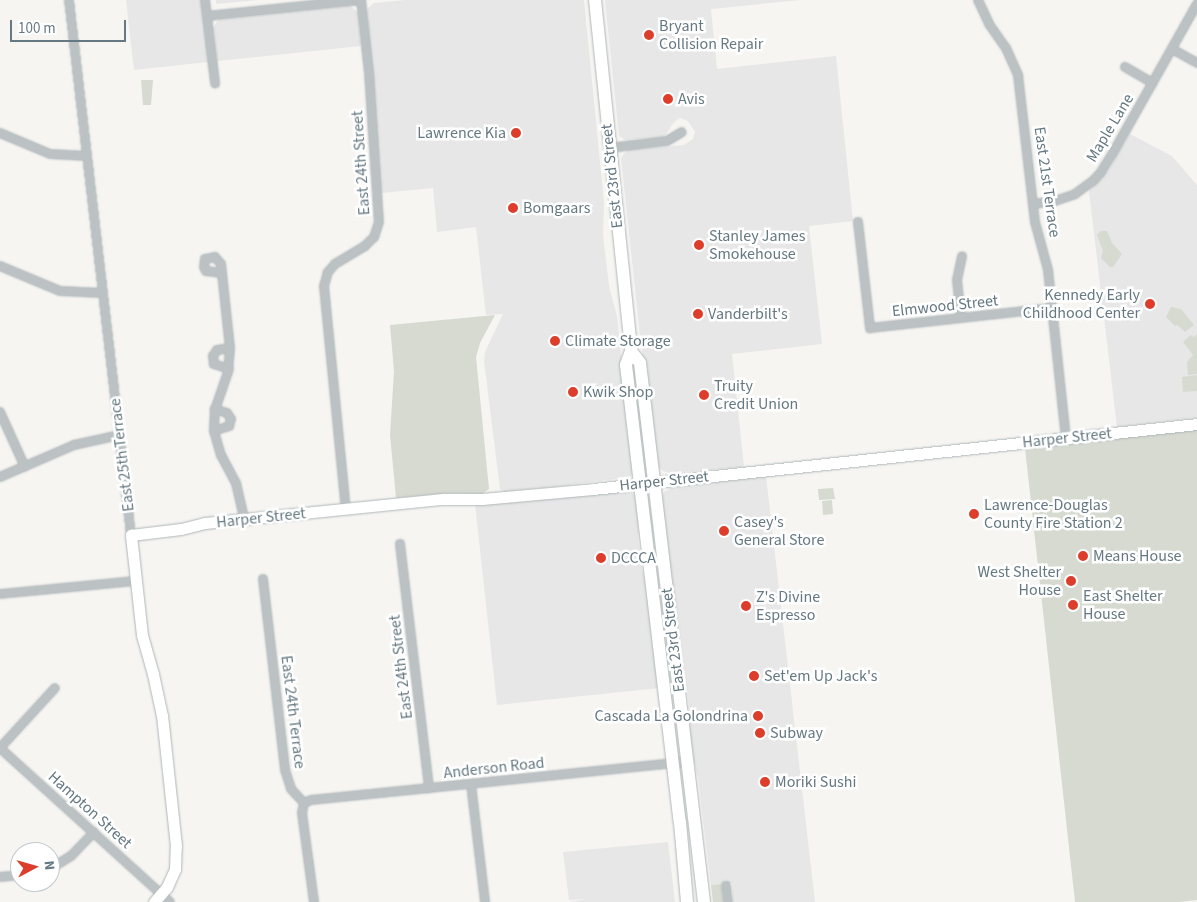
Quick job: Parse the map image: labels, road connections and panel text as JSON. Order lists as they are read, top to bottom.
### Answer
{
  "streets": {
    "main road": ["East 23rd Street"],
    "street": [
      "Maple Lane",
      "East 24th Street",
      "East 21st Terrace",
      "Elmwood Street",
      "Harper Street",
      "East 25th Terrace",
      "East 24th Terrace",
      "Anderson Road",
      "Hampton Street"
    ]
  },
  "crossings": [
    ["Maple Lane", "East 21st Terrace"],
    ["East 24th Street", "Harper Street"],
    ["East 24th Street", "Anderson Road"],
    ["East 23rd Street", "Harper Street"],
    ["East 23rd Street", "Anderson Road"],
    ["East 21st Terrace", "Elmwood Street"],
    ["East 21st Terrace", "Harper Street"],
    ["Harper Street", "East 25th Terrace"],
    ["East 25th Terrace", "Hampton Street"],
    ["East 24th Terrace", "Anderson Road"]
  ],
  "places": [
    "Bryant Collision Repair",
    "Avis",
    "Lawrence Kia",
    "Bomgaars",
    "Stanley James Smokehouse",
    "Kennedy Early Childhood Center",
    "Vanderbilt's",
    "Climate Storage",
    "Kwik Shop",
    "Truity Credit Union",
    "Lawrence-Douglas County Fire Station 2",
    "Casey's General Store",
    "Means House",
    "DCCCA",
    "West Shelter House",
    "East Shelter House",
    "Z's Divine Espresso",
    "Set'em Up Jack's",
    "Cascada La Golondrina",
    "Subway",
    "Moriki Sushi"
  ],
  "scale_bar": "100 m",
  "north": "right"
}
